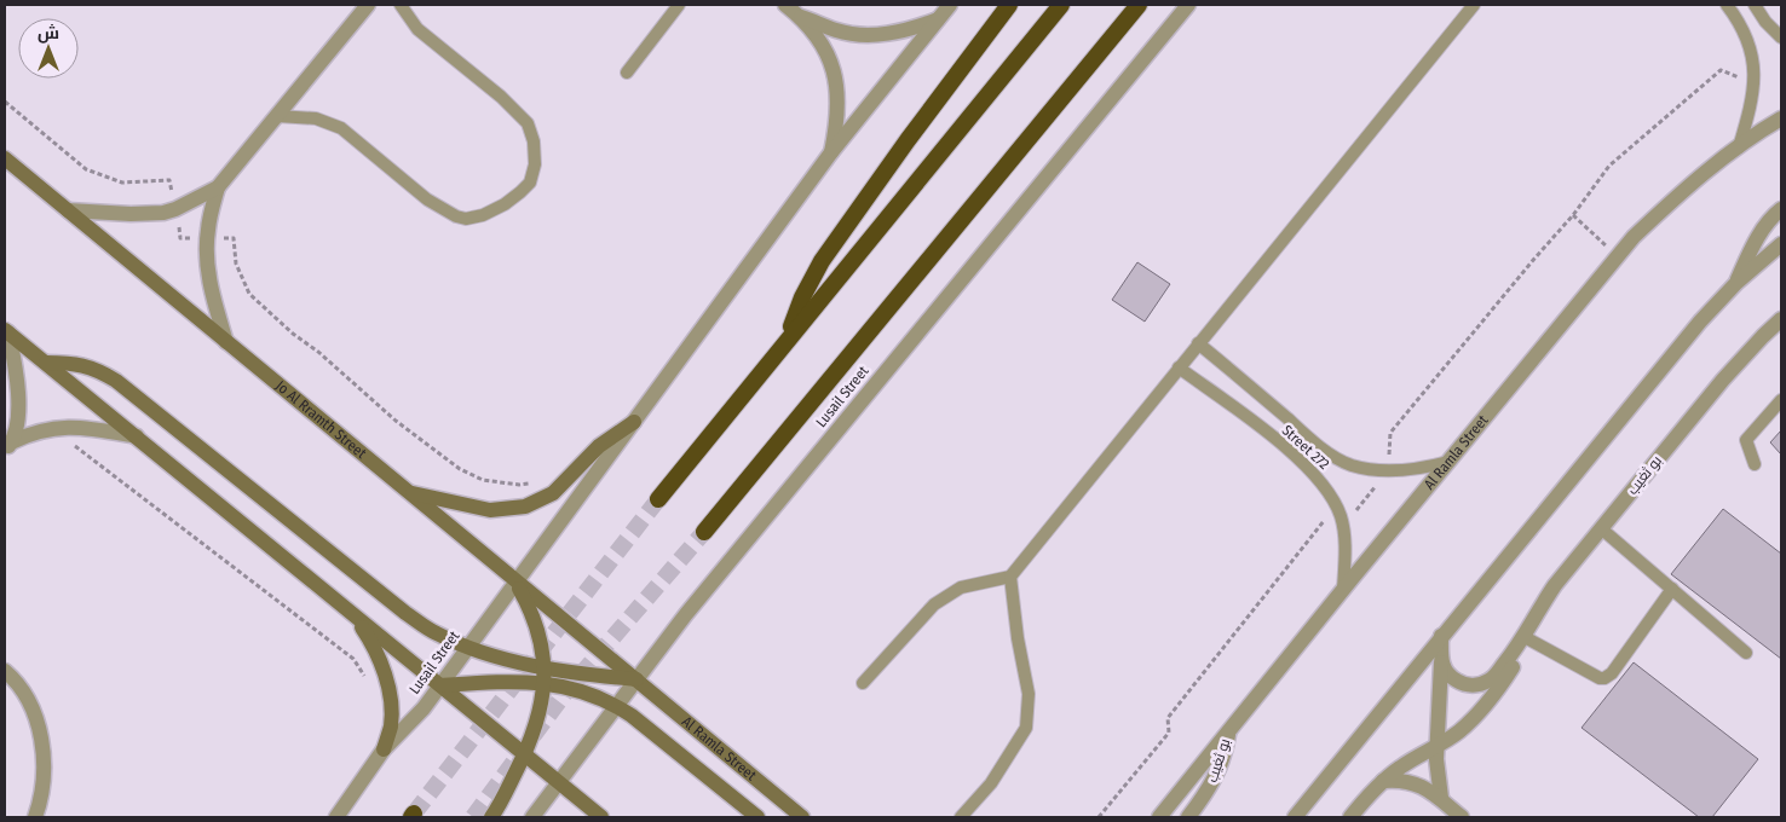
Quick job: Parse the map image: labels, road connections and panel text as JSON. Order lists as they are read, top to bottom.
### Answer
{
  "streets": {
    "highway": ["Lusail Street"],
    "main road": ["Jo Al Rramth Street", "Al Ramla Street"],
    "street": ["بو ثغيب"],
    "lane": ["Street 272"]
  },
  "crossings": [
    ["Lusail Street", "Jo Al Rramth Street"],
    ["Lusail Street", "Al Ramla Street"],
    ["Jo Al Rramth Street", "Al Ramla Street"],
    ["Street 272", "Al Ramla Street"],
    ["Al Ramla Street", "بو ثغيب"]
  ],
  "north": "top"
}
